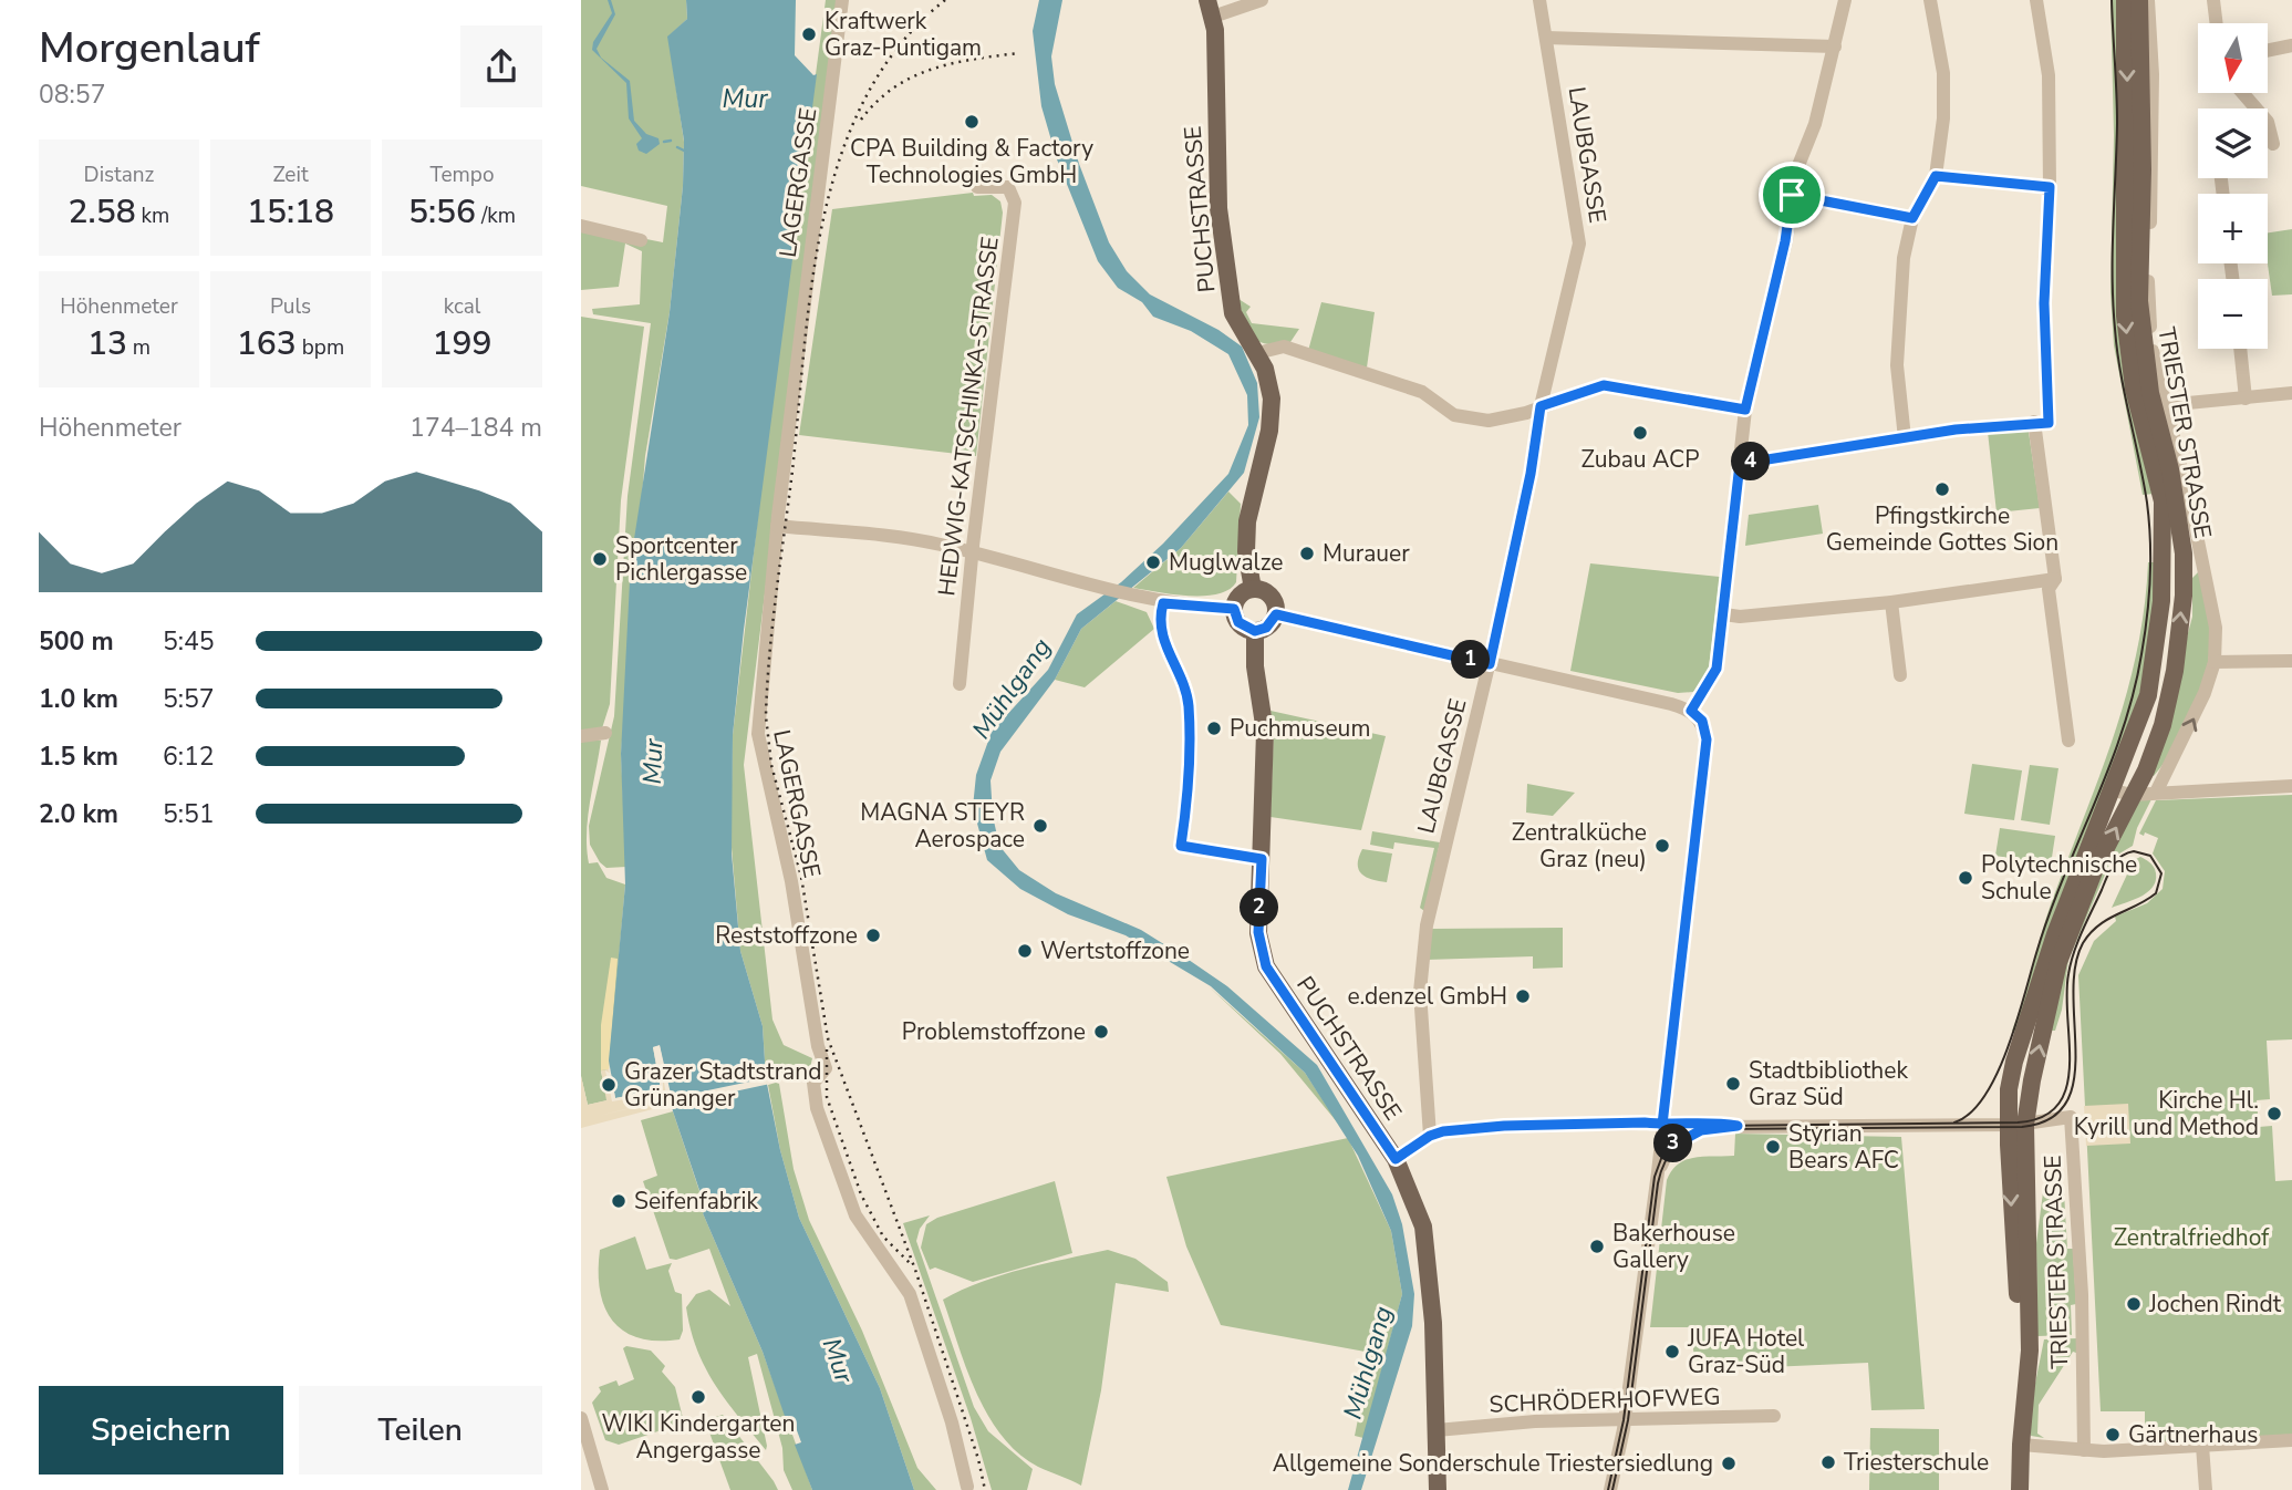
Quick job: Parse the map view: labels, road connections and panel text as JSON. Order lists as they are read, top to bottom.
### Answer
{
  "streets": {
    "main road": ["PUCHSTRASSE", "TRIESTER STRASSE"],
    "street": [
      "LAUBGASSE",
      "LAGERGASSE",
      "HEDWIG-KATSCHINKA-STRASSE",
      "SCHRÖDERHOFWEG"
    ]
  },
  "crossings": [
    ["PUCHSTRASSE", "SCHRÖDERHOFWEG"]
  ],
  "water": ["Mur", "Mühlgang"],
  "parks": ["Zentralfriedhof"],
  "places": [
    "Kraftwerk Graz-Puntigam",
    "CPA Building & Factory Technologies GmbH",
    "Zubau ACP",
    "Pfingstkirche Gemeinde Gottes Sion",
    "Murauer",
    "Sportcenter Pichlergasse",
    "Muglwalze",
    "Puchmuseum",
    "MAGNA STEYR Aerospace",
    "Zentralküche Graz (neu)",
    "Polytechnische Schule",
    "Reststoffzone",
    "Wertstoffzone",
    "e.denzel GmbH",
    "Problemstoffzone",
    "Stadtbibliothek Graz Süd",
    "Grazer Stadtstrand Grünanger",
    "Kirche Hl. Kyrill und Method",
    "Styrian Bears AFC",
    "Seifenfabrik",
    "Bakerhouse Gallery",
    "Jochen Rindt",
    "JUFA Hotel Graz-Süd",
    "WIKI Kindergarten Angergasse",
    "Gärtnerhaus",
    "Triesterschule",
    "Allgemeine Sonderschule Triestersiedlung"
  ],
  "north": "bottom",
  "page": {
    "heading": ["Morgenlauf", "08:57"],
    "map_buttons": ["+", "−"],
    "stats": [
      ["Distanz", "2.58 km"],
      ["Zeit", "15:18"],
      ["Tempo", "5:56 /km"],
      ["Höhenmeter", "13 m"],
      ["Puls", "163 bpm"],
      ["kcal", "199"]
    ],
    "chart": ["Höhenmeter", "174–184 m"],
    "pins": [
      "4",
      "1",
      "2",
      "3"
    ],
    "list": [
      {
        "name": "500 m",
        "note": "5:45"
      },
      {
        "name": "1.0 km",
        "note": "5:57"
      },
      {
        "name": "1.5 km",
        "note": "6:12"
      },
      {
        "name": "2.0 km",
        "note": "5:51"
      }
    ],
    "buttons": ["Speichern", "Teilen"]
  }
}
